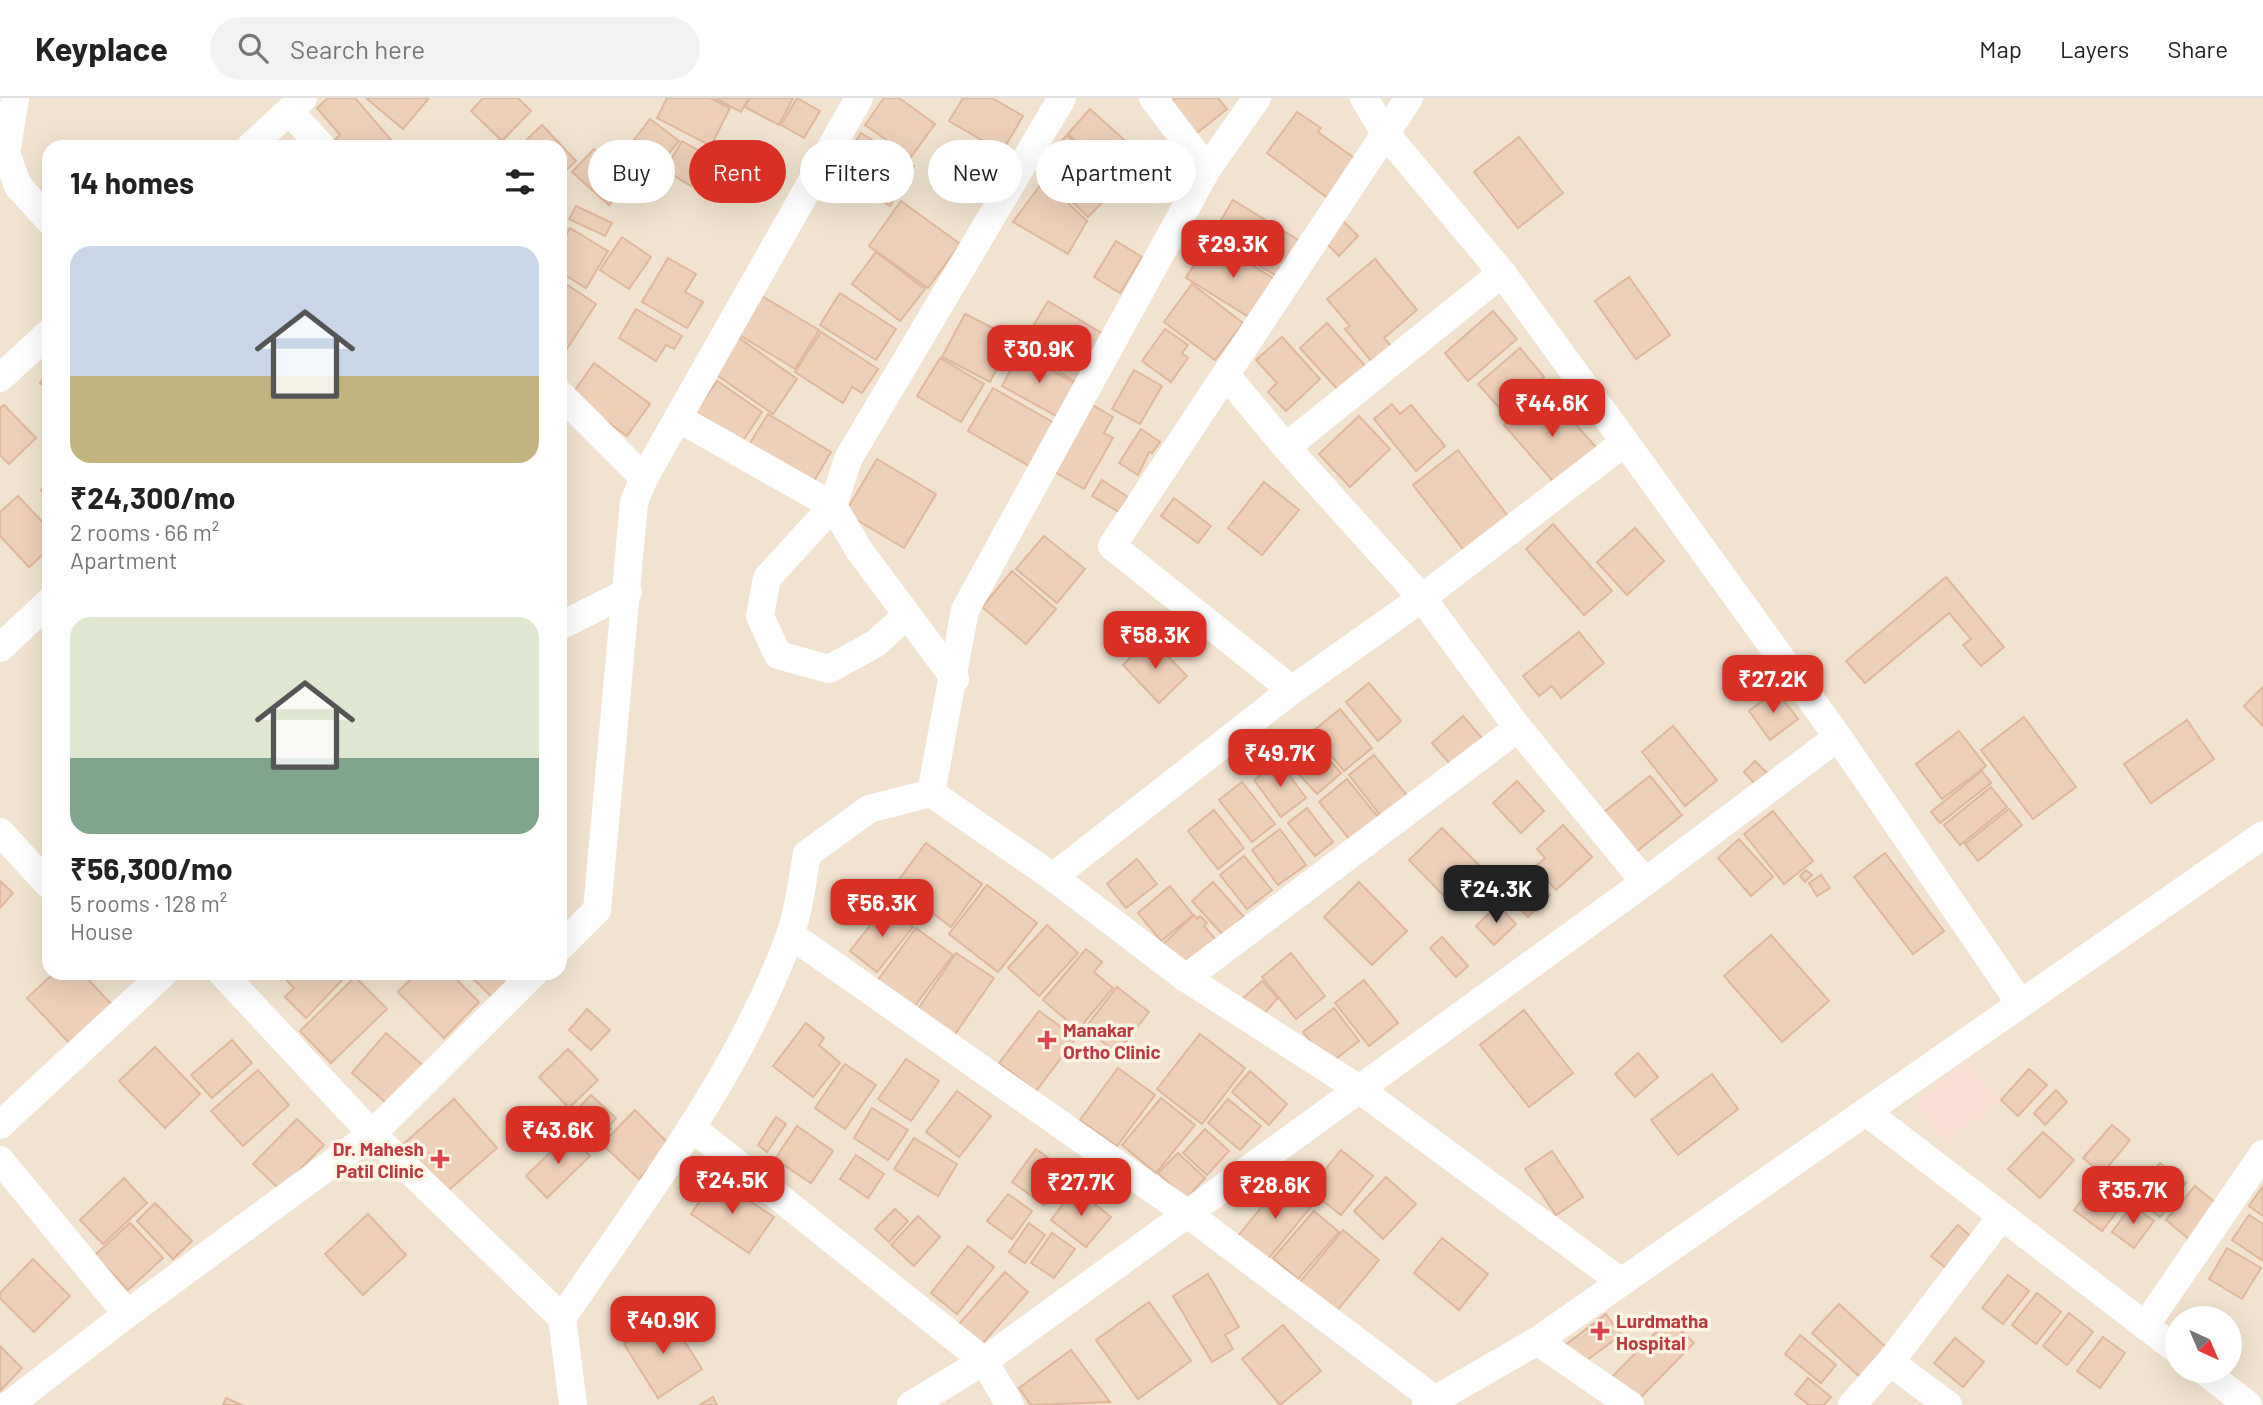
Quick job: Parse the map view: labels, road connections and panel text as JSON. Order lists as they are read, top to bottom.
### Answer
{
  "places": {
    "health": ["Manakar Ortho Clinic", "Dr. Mahesh Patil Clinic", "Lurdmatha Hospital"]
  },
  "north": "bottom right",
  "page": {
    "header": "Keyplace",
    "search": "Search here",
    "nav": ["Map", "Layers", "Share"],
    "chip": [
      "Buy",
      "Rent",
      "Filters",
      "New",
      "Apartment"
    ],
    "heading": "14 homes",
    "price": [
      "₹29.3K",
      "₹30.9K",
      "₹44.6K",
      "₹58.3K",
      "₹27.2K",
      "₹49.7K",
      "₹24.3K",
      "₹56.3K",
      "₹43.6K",
      "₹24.5K",
      "₹27.7K",
      "₹28.6K",
      "₹35.7K",
      "₹40.9K"
    ],
    "list": [
      {
        "name": "₹24,300/mo",
        "note": "2 rooms · 66 m² · Apartment"
      },
      {
        "name": "₹56,300/mo",
        "note": "5 rooms · 128 m² · House"
      }
    ]
  }
}
